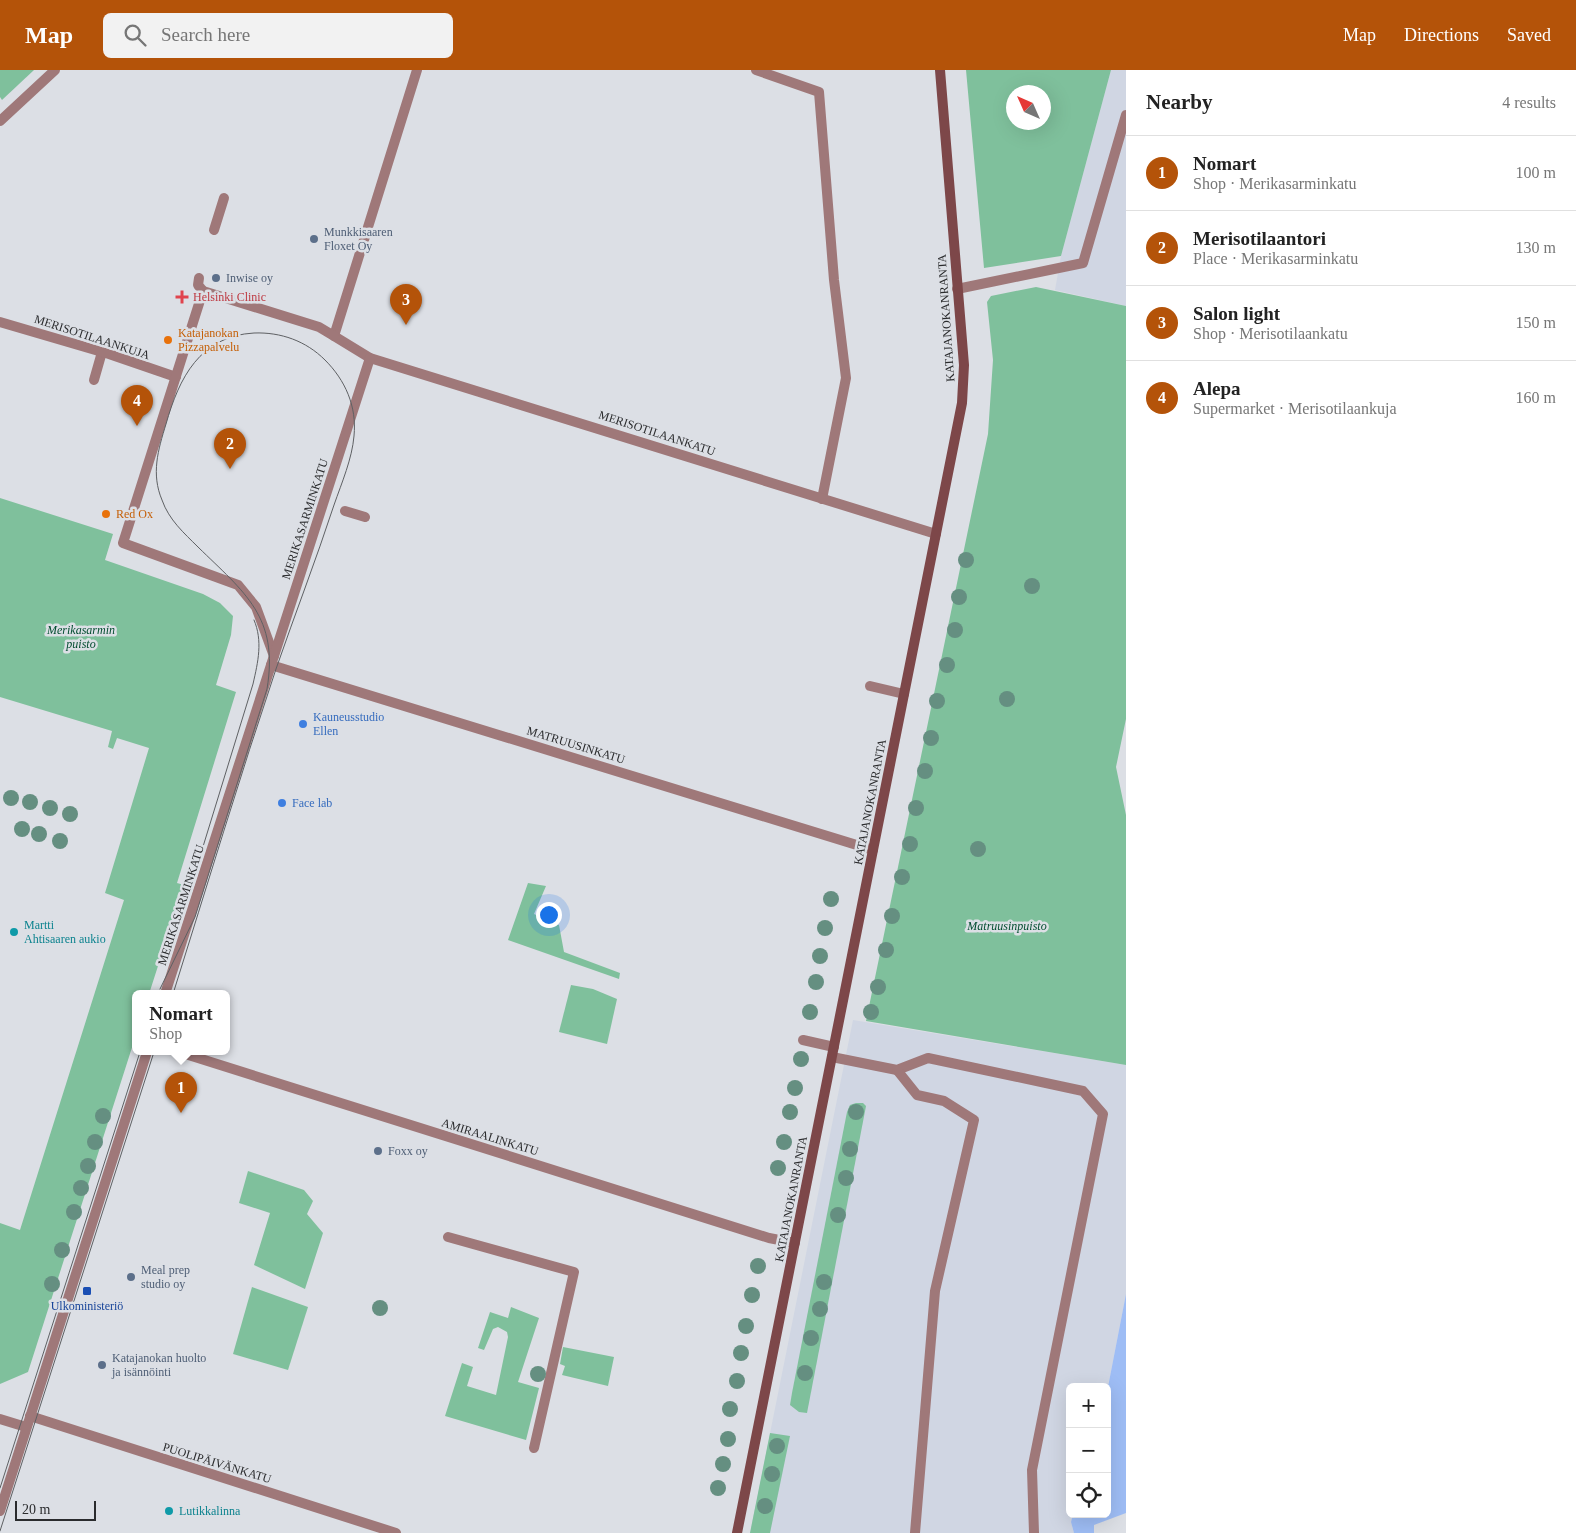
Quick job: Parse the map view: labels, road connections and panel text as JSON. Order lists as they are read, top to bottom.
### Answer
{
  "streets": {
    "street": [
      "KATAJANOKANRANTA",
      "MERISOTILAANKUJA",
      "MERISOTILAANKATU",
      "MERIKASARMINKATU",
      "MATRUUSINKATU",
      "AMIRAALINKATU",
      "PUOLIPÄIVÄNKATU"
    ]
  },
  "crossings": [
    ["KATAJANOKANRANTA", "MERISOTILAANKATU"],
    ["KATAJANOKANRANTA", "MATRUUSINKATU"],
    ["KATAJANOKANRANTA", "AMIRAALINKATU"],
    ["MERISOTILAANKATU", "MERIKASARMINKATU"],
    ["MERIKASARMINKATU", "MATRUUSINKATU"]
  ],
  "parks": ["Merikasarmin puisto", "Matruusinpuisto"],
  "places": {
    "other": [
      "Munkkisaaren Floxet Oy",
      "Inwise oy",
      "Katajanokan Pizzapalvelu",
      "Red Ox",
      "Kauneusstudio Ellen",
      "Face lab",
      "Martti Ahtisaaren aukio",
      "Foxx oy",
      "Meal prep studio oy",
      "Katajanokan huolto ja isännöinti",
      "Lutikkalinna"
    ],
    "health": ["Helsinki Clinic"],
    "transit": ["Ulkoministeriö"]
  },
  "scale_bar": "20 m",
  "north": "top left",
  "page": {
    "header": "Map",
    "search": "Search here",
    "nav": ["Map", "Directions", "Saved"],
    "heading": ["Nearby", "4 results"],
    "list": [
      {
        "mark": "1",
        "name": "Nomart",
        "note": "Shop · Merikasarminkatu",
        "value": "100 m"
      },
      {
        "mark": "2",
        "name": "Merisotilaantori",
        "note": "Place · Merikasarminkatu",
        "value": "130 m"
      },
      {
        "mark": "3",
        "name": "Salon light",
        "note": "Shop · Merisotilaankatu",
        "value": "150 m"
      },
      {
        "mark": "4",
        "name": "Alepa",
        "note": "Supermarket · Merisotilaankuja",
        "value": "160 m"
      }
    ],
    "pins": [
      "3",
      "4",
      "2",
      "1"
    ],
    "popup": ["Nomart", "Shop"],
    "map_buttons": ["+", "−"],
    "scale": "20 m"
  }
}
